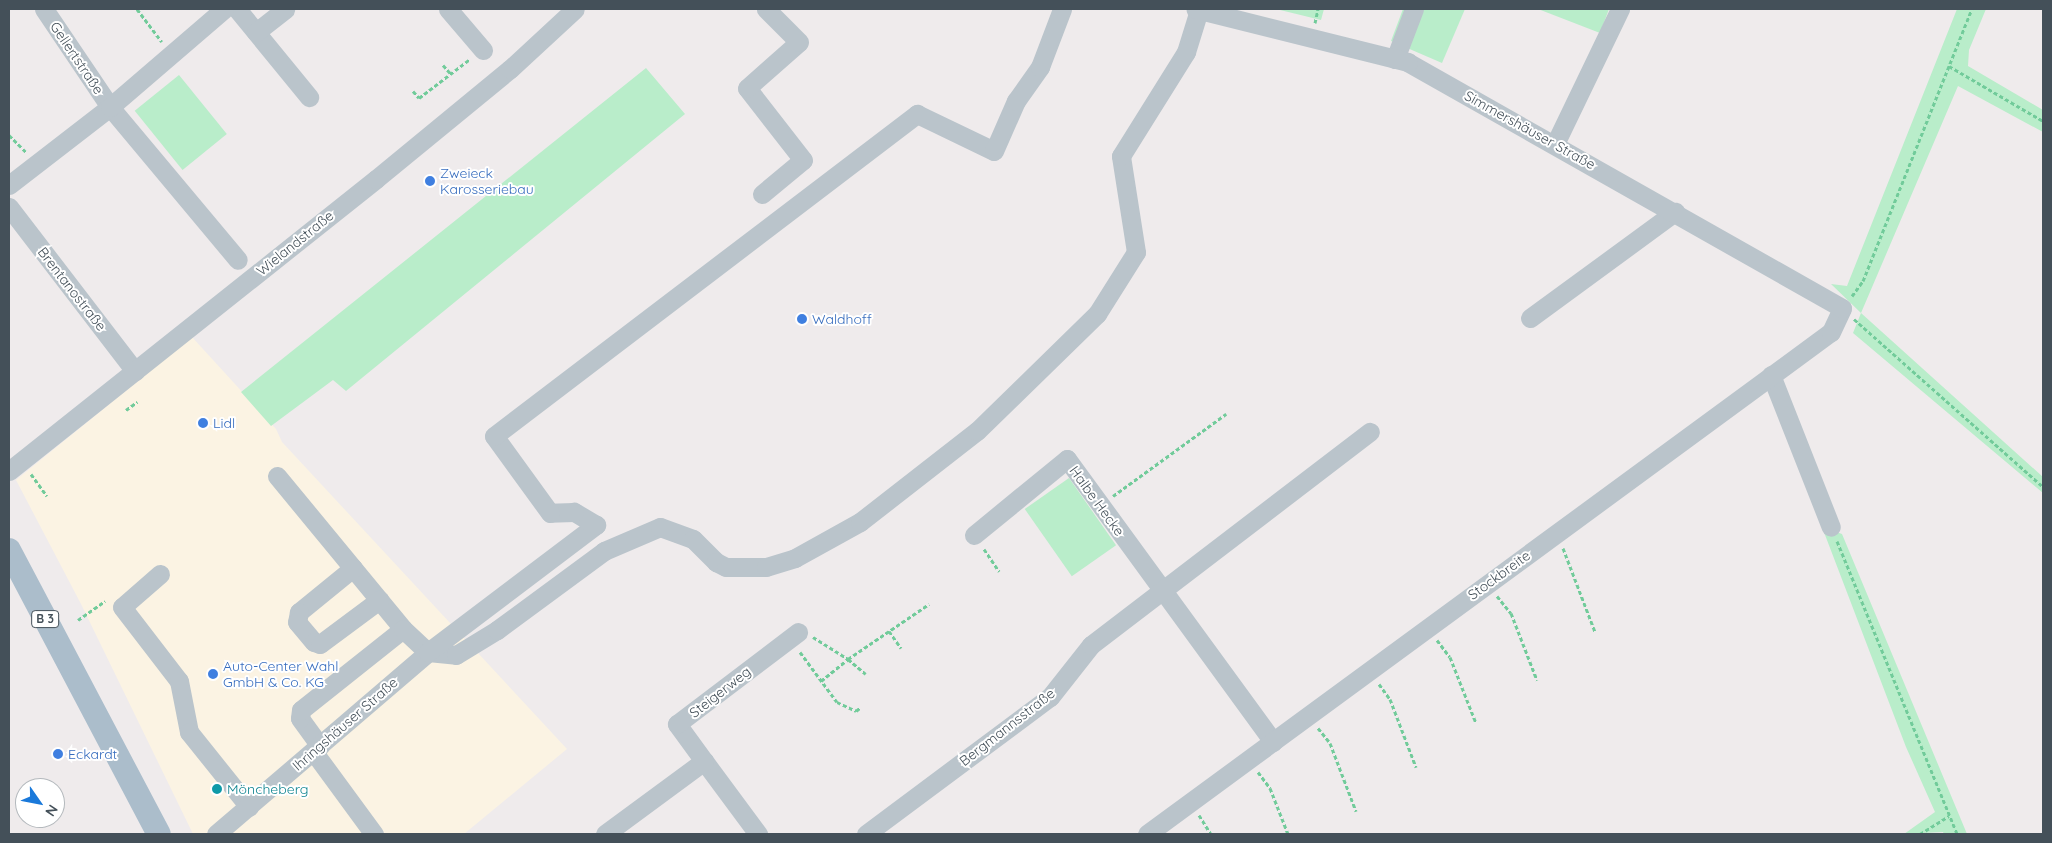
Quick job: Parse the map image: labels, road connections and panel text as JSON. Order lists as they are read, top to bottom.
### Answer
{
  "streets": {
    "main road": ["B 3"],
    "street": [
      "Gellertstraße",
      "Simmershäuser Straße",
      "Wielandstraße",
      "Brentanostraße",
      "Halbe Hecke",
      "Stockbreite",
      "Steigerweg",
      "Ihringshäuser Straße",
      "Bergmannsstraße"
    ]
  },
  "crossings": [
    ["Simmershäuser Straße", "Stockbreite"],
    ["Wielandstraße", "Brentanostraße"],
    ["Halbe Hecke", "Stockbreite"],
    ["Halbe Hecke", "Bergmannsstraße"]
  ],
  "places": [
    "Zweieck Karosseriebau",
    "Waldhoff",
    "Lidl",
    "Auto-Center Wahl GmbH & Co. KG",
    "Eckardt",
    "Möncheberg"
  ],
  "north": "bottom right"
}
